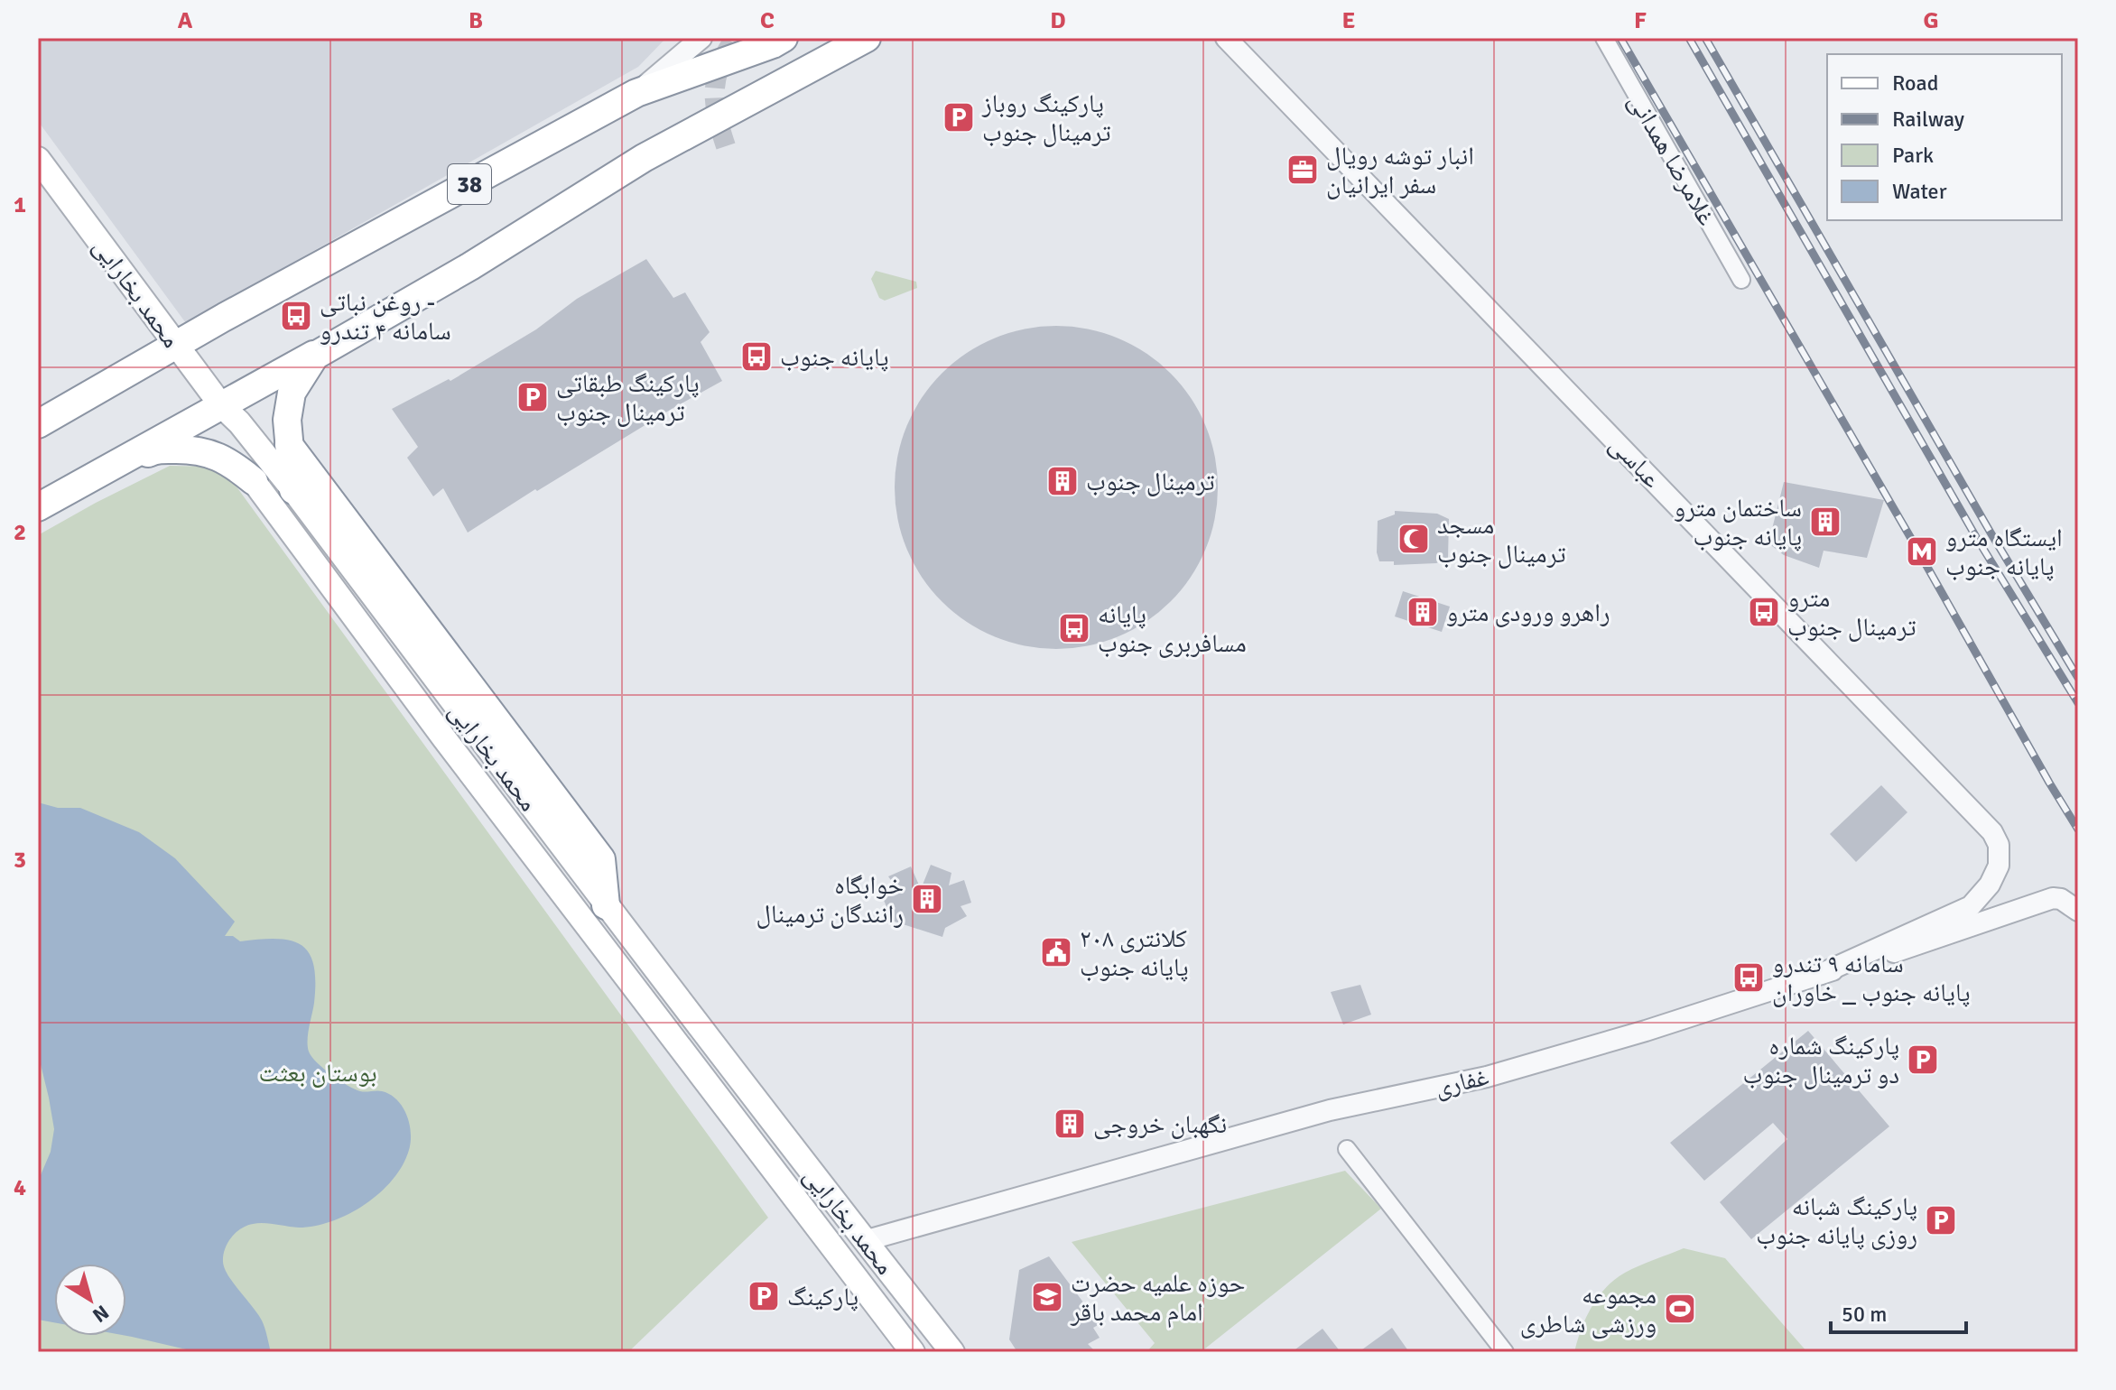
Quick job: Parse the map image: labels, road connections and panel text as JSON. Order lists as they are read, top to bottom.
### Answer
{
  "streets": {
    "highway": ["38"],
    "main road": ["محمد بخارایی"],
    "street": ["غلامرضا همدانی", "عباسی", "غفاری"]
  },
  "crossings": [
    ["38", "محمد بخارایی"],
    ["محمد بخارایی", "غفاری"],
    ["عباسی", "غفاری"]
  ],
  "parks": ["بوستان بعثت"],
  "places": {
    "parking": [
      "پارکینگ روباز ترمینال جنوب",
      "پارکینگ طبقاتی ترمینال جنوب",
      "پارکینگ شماره دو ترمینال جنوب",
      "پارکینگ شبانه روزی پایانه جنوب",
      "پارکینگ"
    ],
    "office": ["انبار توشه رویال سفر ایرانیان"],
    "bus stop": [
      "روغن نباتی - سامانه ۴ تندرو",
      "پایانه جنوب",
      "مترو ترمینال جنوب",
      "پایانه مسافربری جنوب",
      "سامانه ۹ تندرو پایانه جنوب _ خاوران"
    ],
    "building": [
      "ترمینال جنوب",
      "ساختمان مترو پایانه جنوب",
      "راهرو ورودی مترو",
      "خوابگاه رانندگان ترمینال",
      "نگهبان خروجی"
    ],
    "mosque": ["مسجد ترمینال جنوب"],
    "metro station": ["ایستگاه مترو پایانه جنوب"],
    "public building": ["کلانتری ۲۰۸ پایانه جنوب"],
    "school or university": ["حوزه علمیه حضرت امام محمد باقر"],
    "sports": ["مجموعه ورزشی شاطری"]
  },
  "legend": [
    "Road",
    "Railway",
    "Park",
    "Water"
  ],
  "scale_bar": "50 m",
  "north": "bottom right",
  "grid": {
    "columns": [
      "A",
      "B",
      "C",
      "D",
      "E",
      "F",
      "G"
    ],
    "rows": [
      "1",
      "2",
      "3",
      "4"
    ]
  }
}
